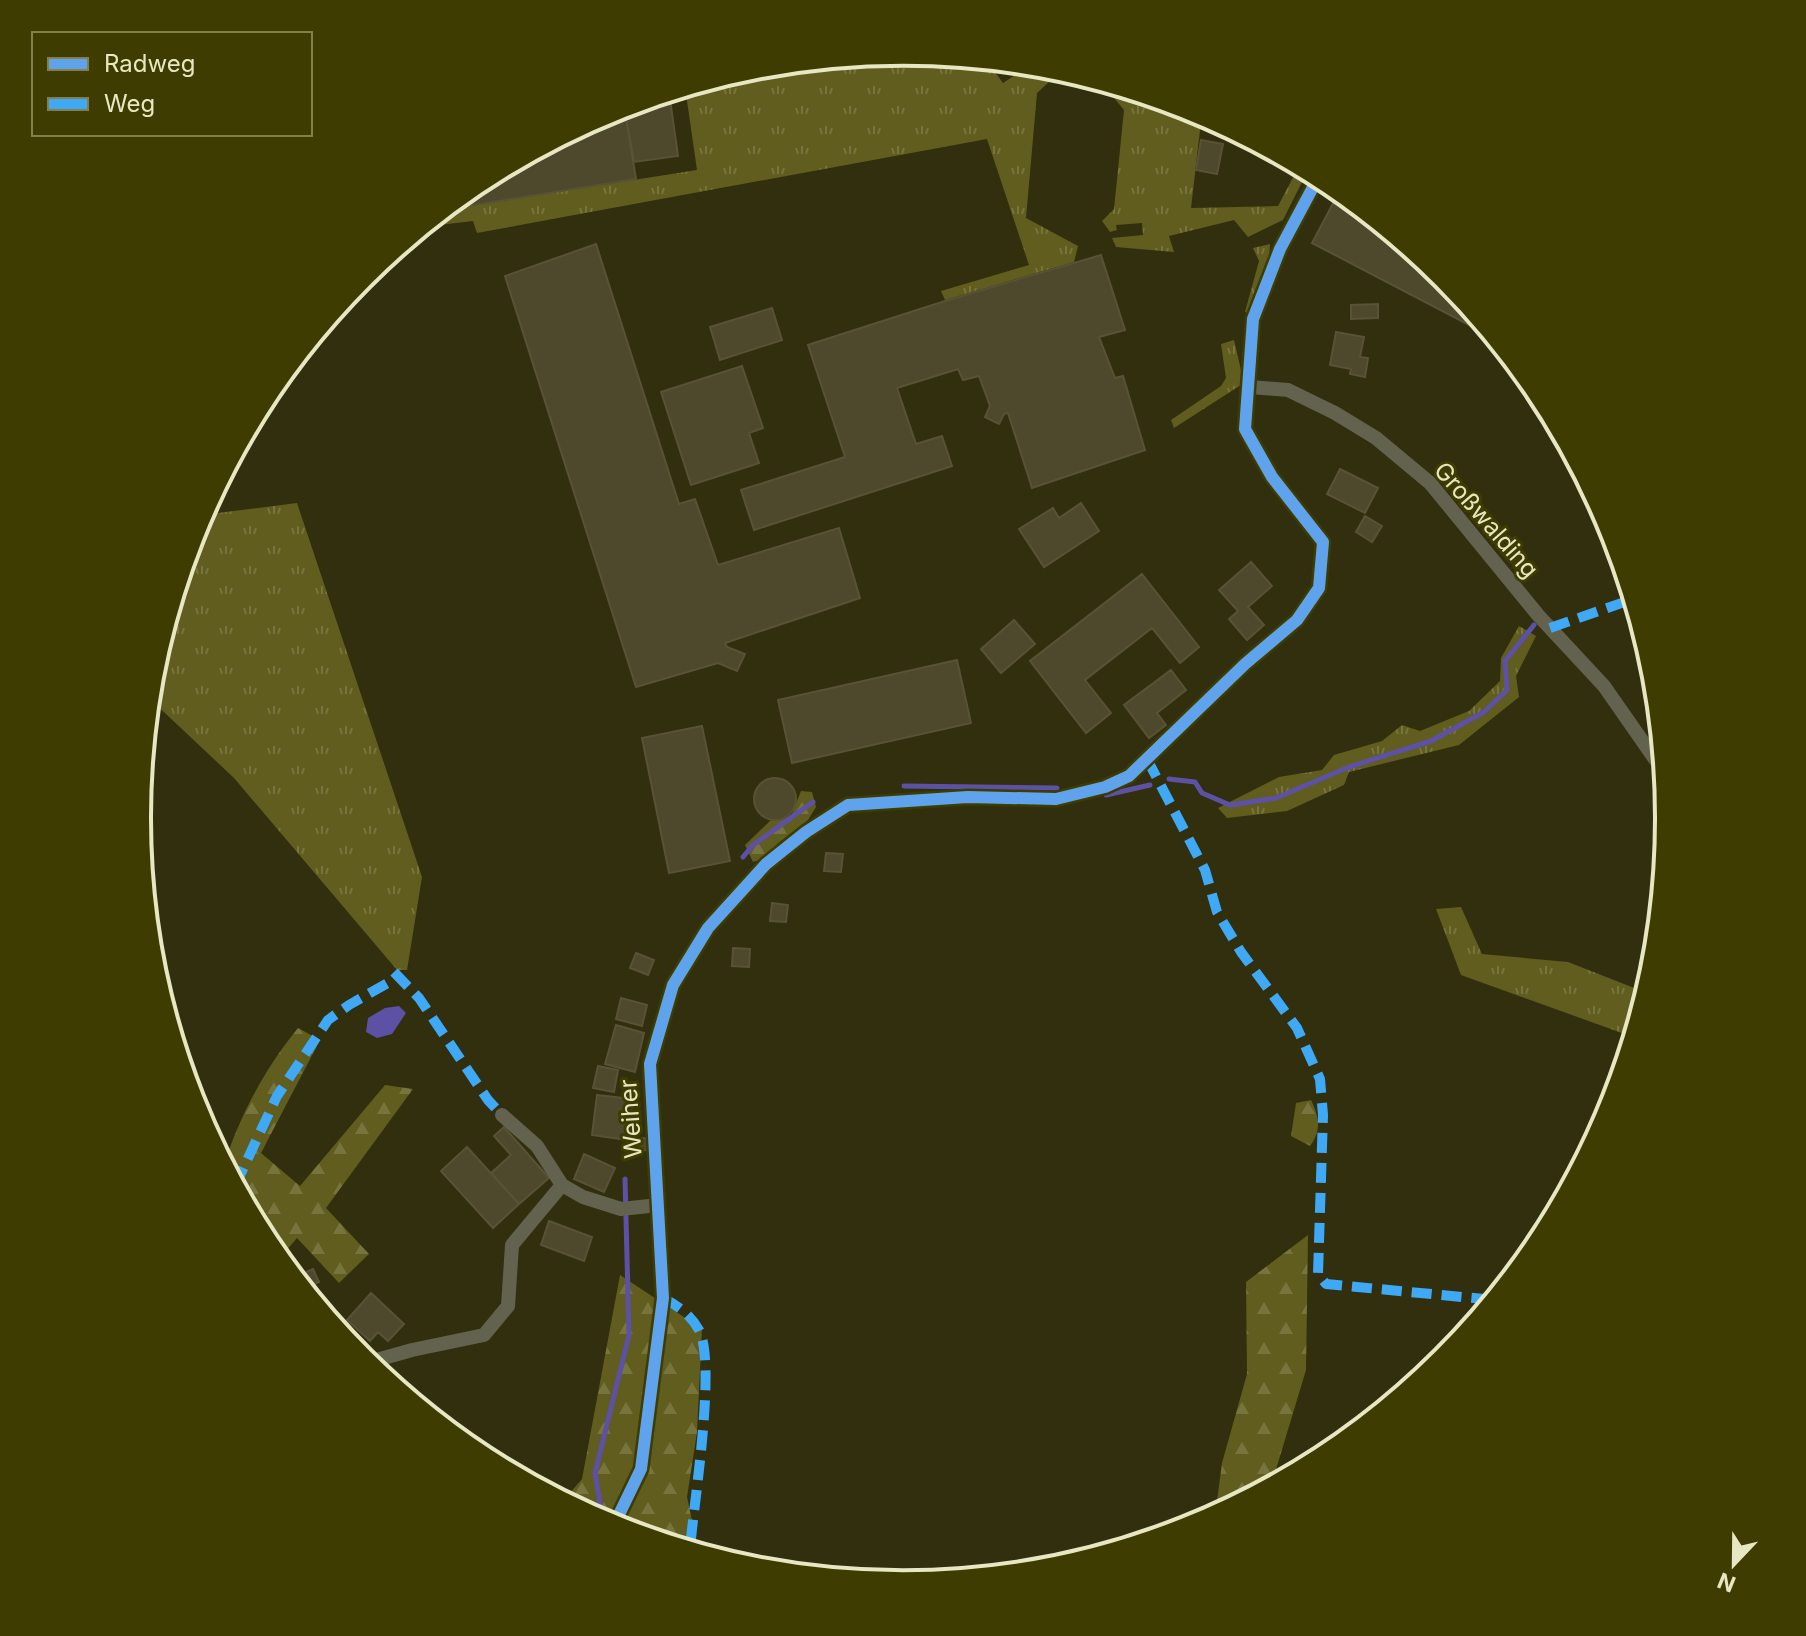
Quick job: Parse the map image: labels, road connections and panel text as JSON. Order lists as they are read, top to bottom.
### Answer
{
  "streets": {
    "street": ["Großwalding", "Weiher"]
  },
  "crossings": [
    ["Großwalding", "Weiher"]
  ],
  "legend": ["Radweg", "Weg"],
  "north": "bottom"
}
